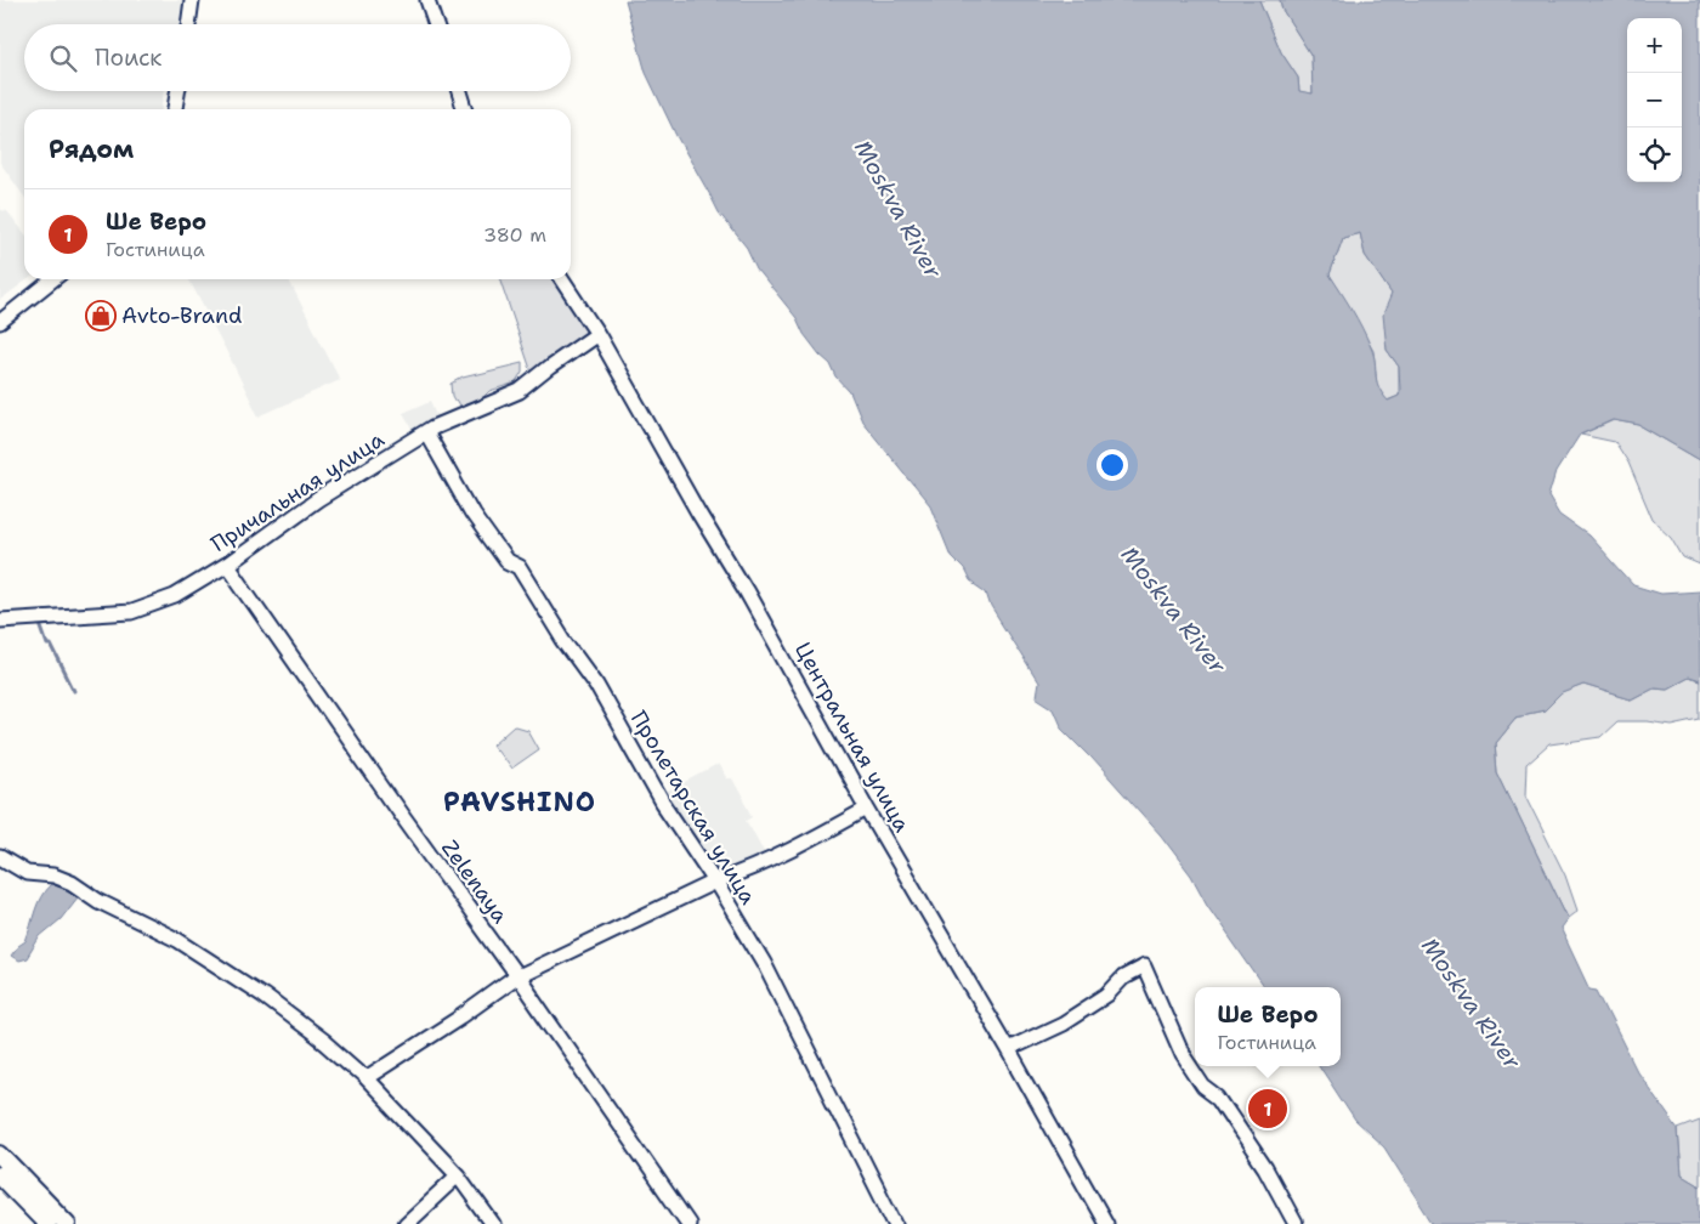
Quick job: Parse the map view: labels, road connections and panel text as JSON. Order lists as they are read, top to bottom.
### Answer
{
  "streets": {
    "street": [
      "Причальная улица",
      "Центральная улица",
      "Пролетарская улица",
      "Zelenaya"
    ]
  },
  "crossings": [
    ["Причальная улица", "Центральная улица"],
    ["Причальная улица", "Пролетарская улица"],
    ["Причальная улица", "Zelenaya"]
  ],
  "districts": ["PAVSHINO"],
  "water": ["Moskva River"],
  "places": {
    "shop": ["Avto-Brand"]
  },
  "page": {
    "map_buttons": ["+", "−"],
    "search": "Поиск",
    "heading": "Рядом",
    "list": [
      {
        "mark": "1",
        "name": "Ше Веро",
        "note": "Гостиница",
        "value": "380 m"
      }
    ],
    "popup": ["Ше Веро", "Гостиница"],
    "pins": "1"
  }
}
